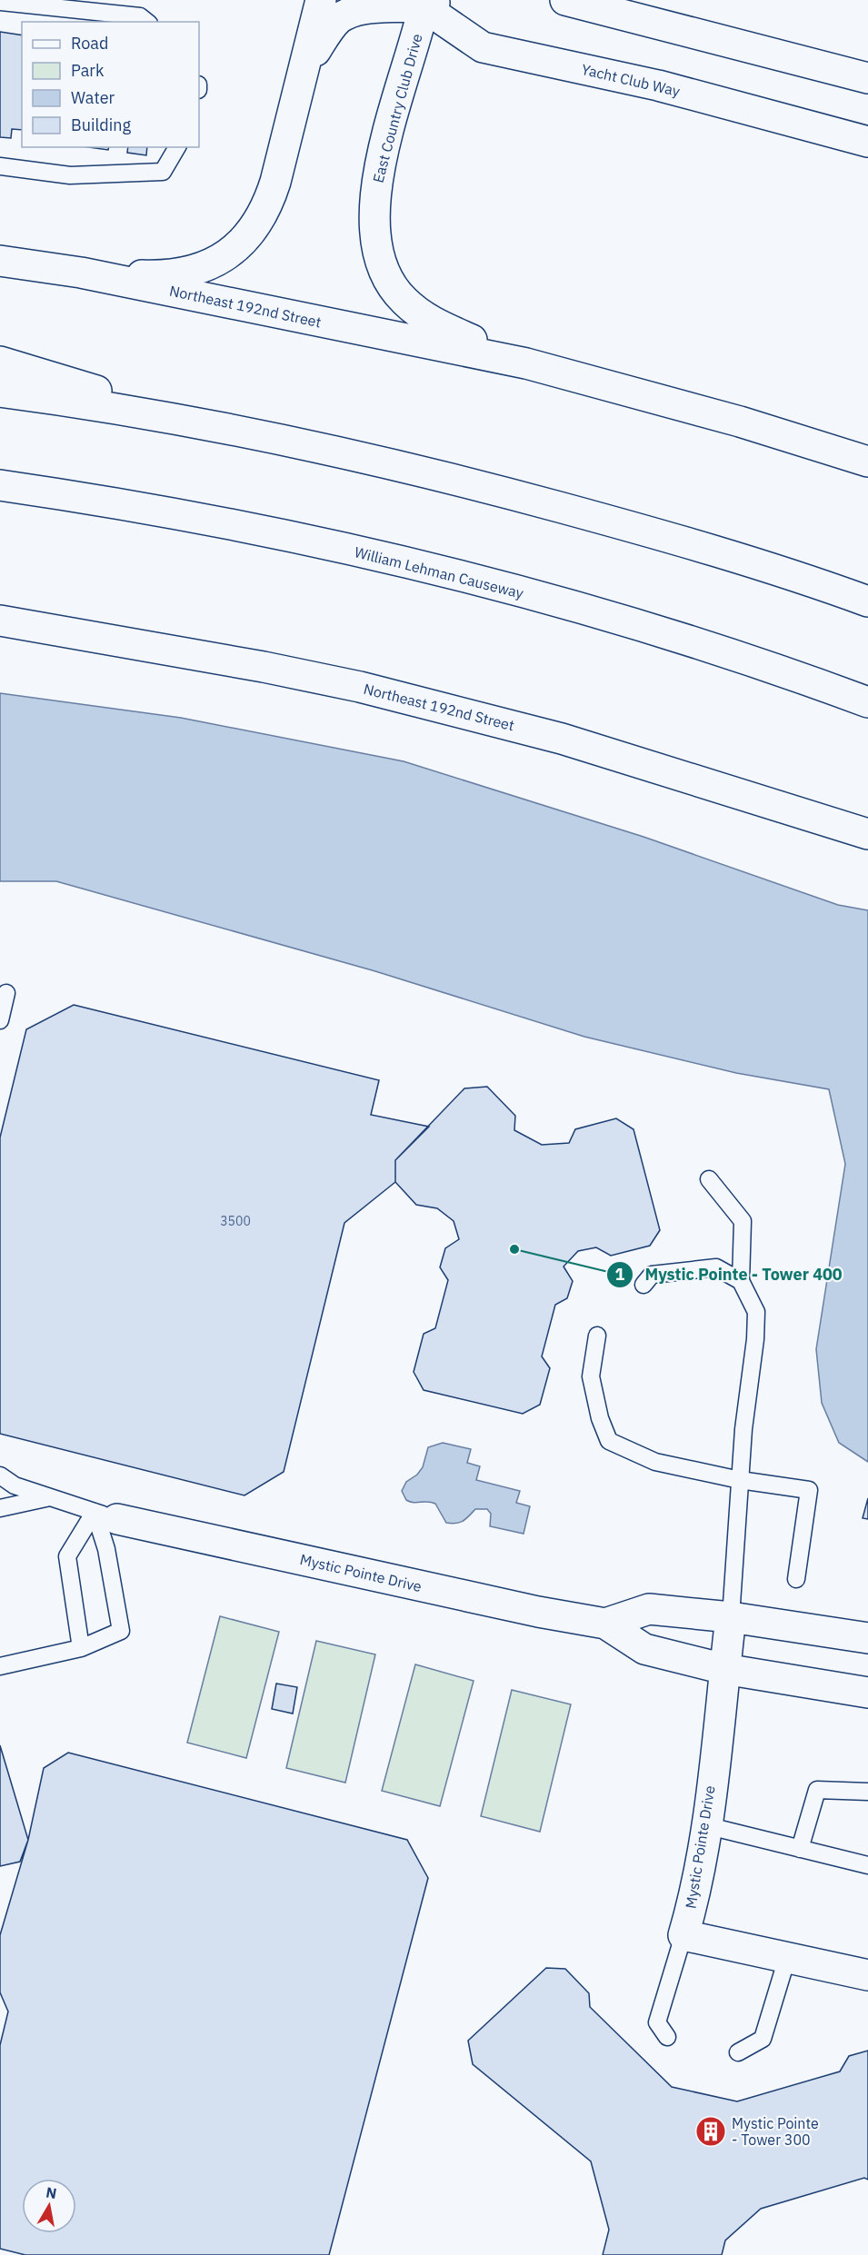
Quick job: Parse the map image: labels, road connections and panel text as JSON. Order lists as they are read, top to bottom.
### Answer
{
  "streets": {
    "main road": [
      "Yacht Club Way",
      "East Country Club Drive",
      "Northeast 192nd Street",
      "William Lehman Causeway",
      "Mystic Pointe Drive"
    ]
  },
  "crossings": [
    ["Yacht Club Way", "East Country Club Drive"],
    ["East Country Club Drive", "Northeast 192nd Street"]
  ],
  "places": {
    "other": ["Mystic Pointe - Tower 400"],
    "building": ["Mystic Pointe - Tower 300"]
  },
  "house_numbers": ["3500"],
  "legend": [
    "Road",
    "Park",
    "Water",
    "Building"
  ],
  "north": "top"
}
